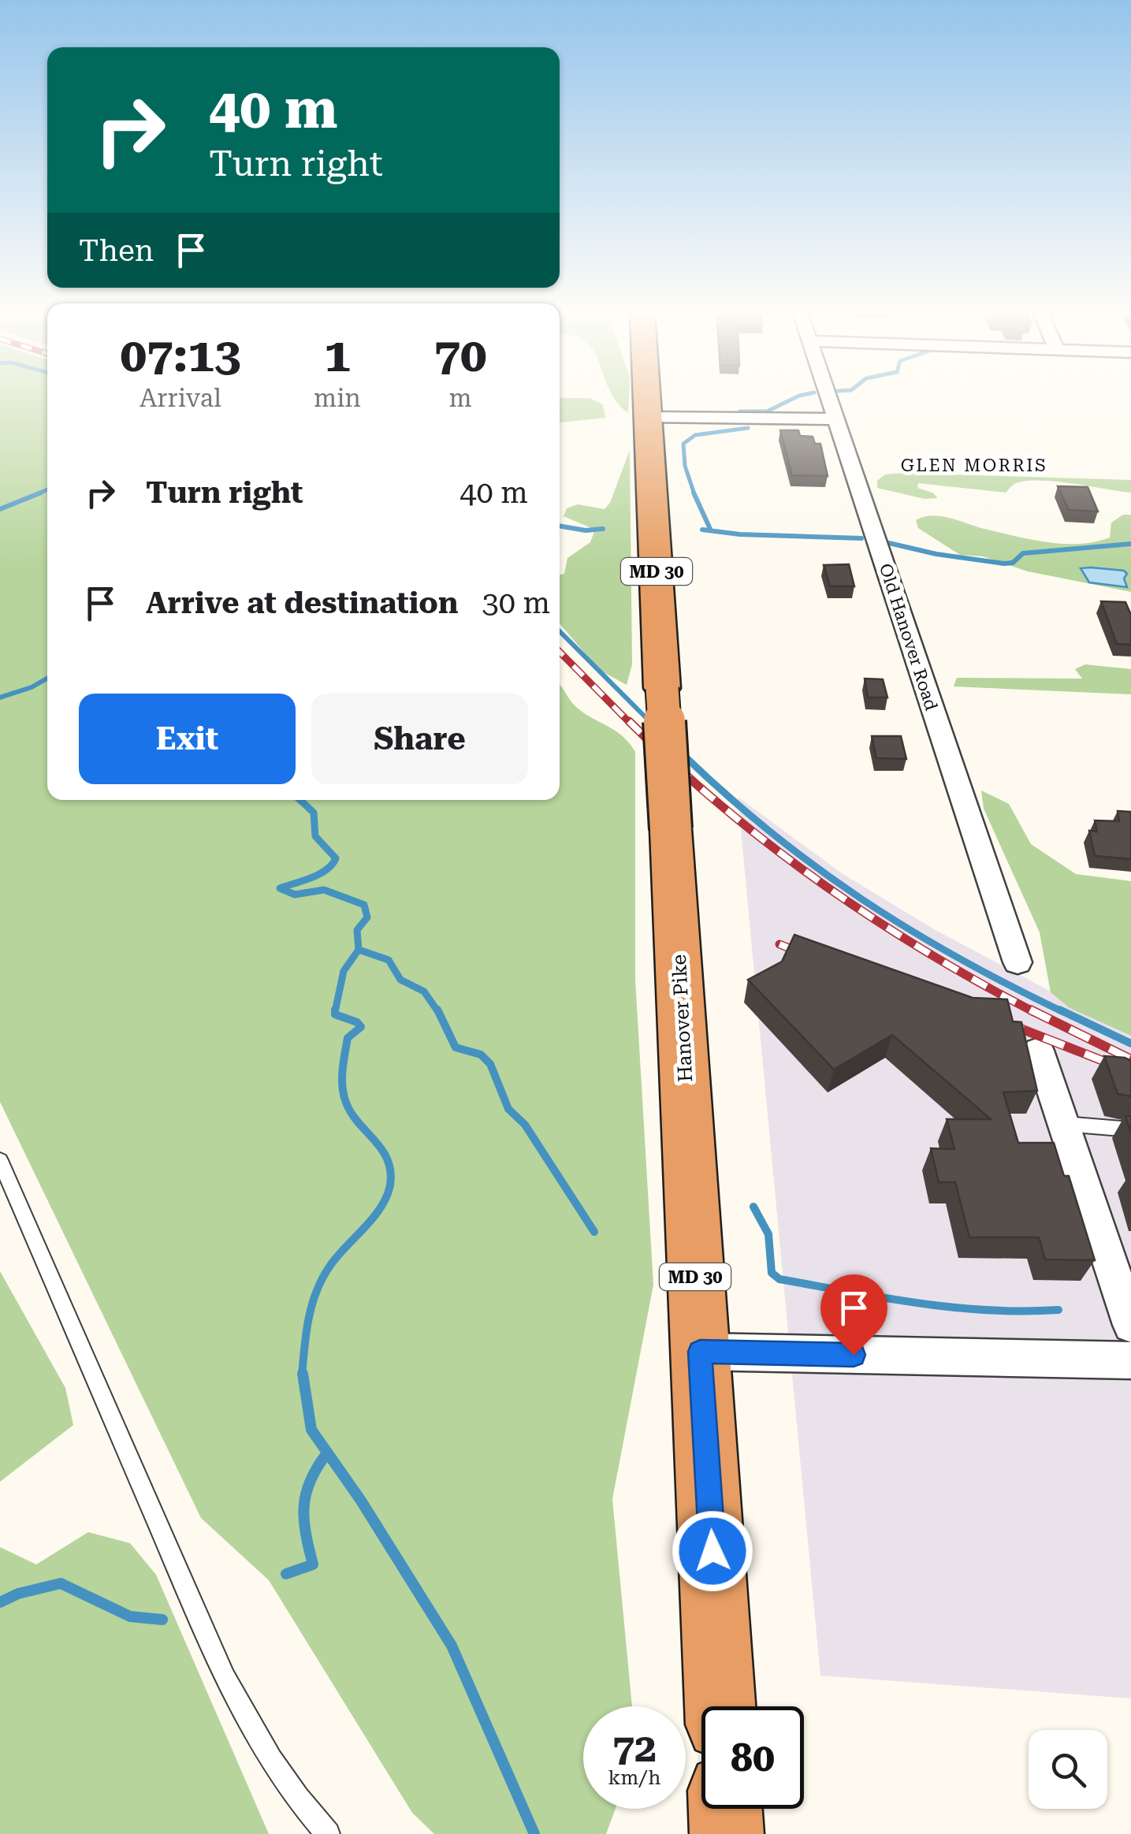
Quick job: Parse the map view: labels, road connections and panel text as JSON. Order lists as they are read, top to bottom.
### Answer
{
  "streets": {
    "highway": ["MD 30", "Hanover Pike"],
    "street": ["Old Hanover Road"]
  },
  "districts": ["GLEN MORRIS"],
  "page": {
    "turn": ["40 m", "Turn right"],
    "then": "Then",
    "eta": [
      "07:13",
      "Arrival",
      "1",
      "min",
      "70",
      "m"
    ],
    "list": [
      {
        "name": "Turn right",
        "value": "40 m"
      },
      {
        "name": "Arrive at destination",
        "value": "30 m"
      }
    ],
    "buttons": ["Exit", "Share"],
    "speed": "72 km/h",
    "limit": "80"
  }
}
